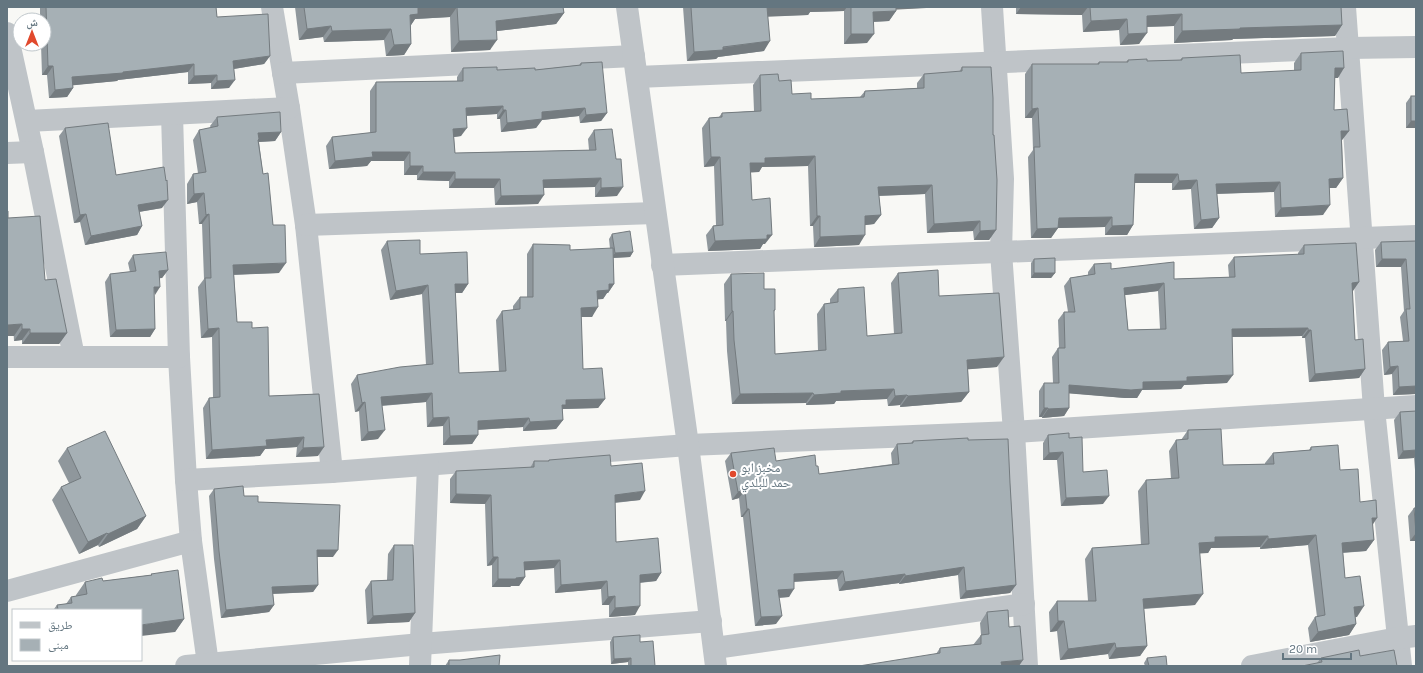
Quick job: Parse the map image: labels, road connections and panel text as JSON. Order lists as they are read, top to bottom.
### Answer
{
  "places": ["مخبز ابو حمد للبلدي"],
  "legend": ["طريق", "مبنى"],
  "scale_bar": "20 m",
  "north": "top"
}
